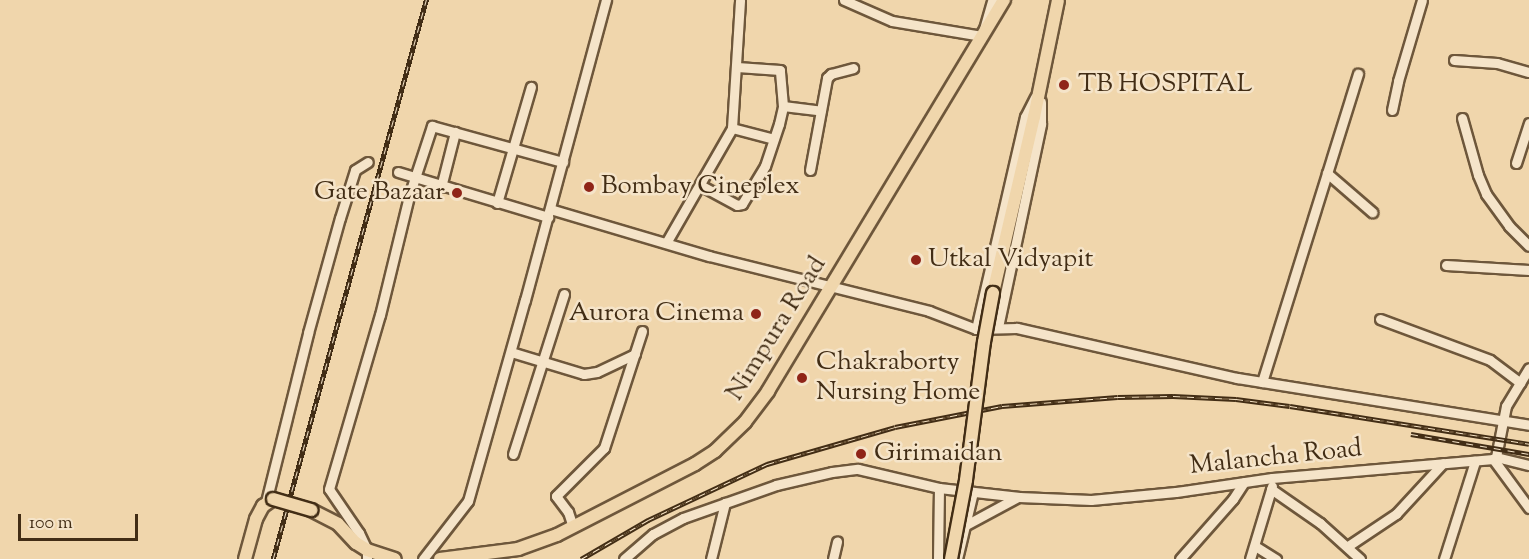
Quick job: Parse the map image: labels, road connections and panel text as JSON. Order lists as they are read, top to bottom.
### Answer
{
  "streets": {
    "main road": ["Nimpura Road"],
    "street": ["Malancha Road"]
  },
  "places": [
    "TB HOSPITAL",
    "Bombay Cineplex",
    "Gate Bazaar",
    "Utkal Vidyapit",
    "Aurora Cinema",
    "Chakraborty Nursing Home",
    "Girimaidan"
  ],
  "scale_bar": "100 m"
}
